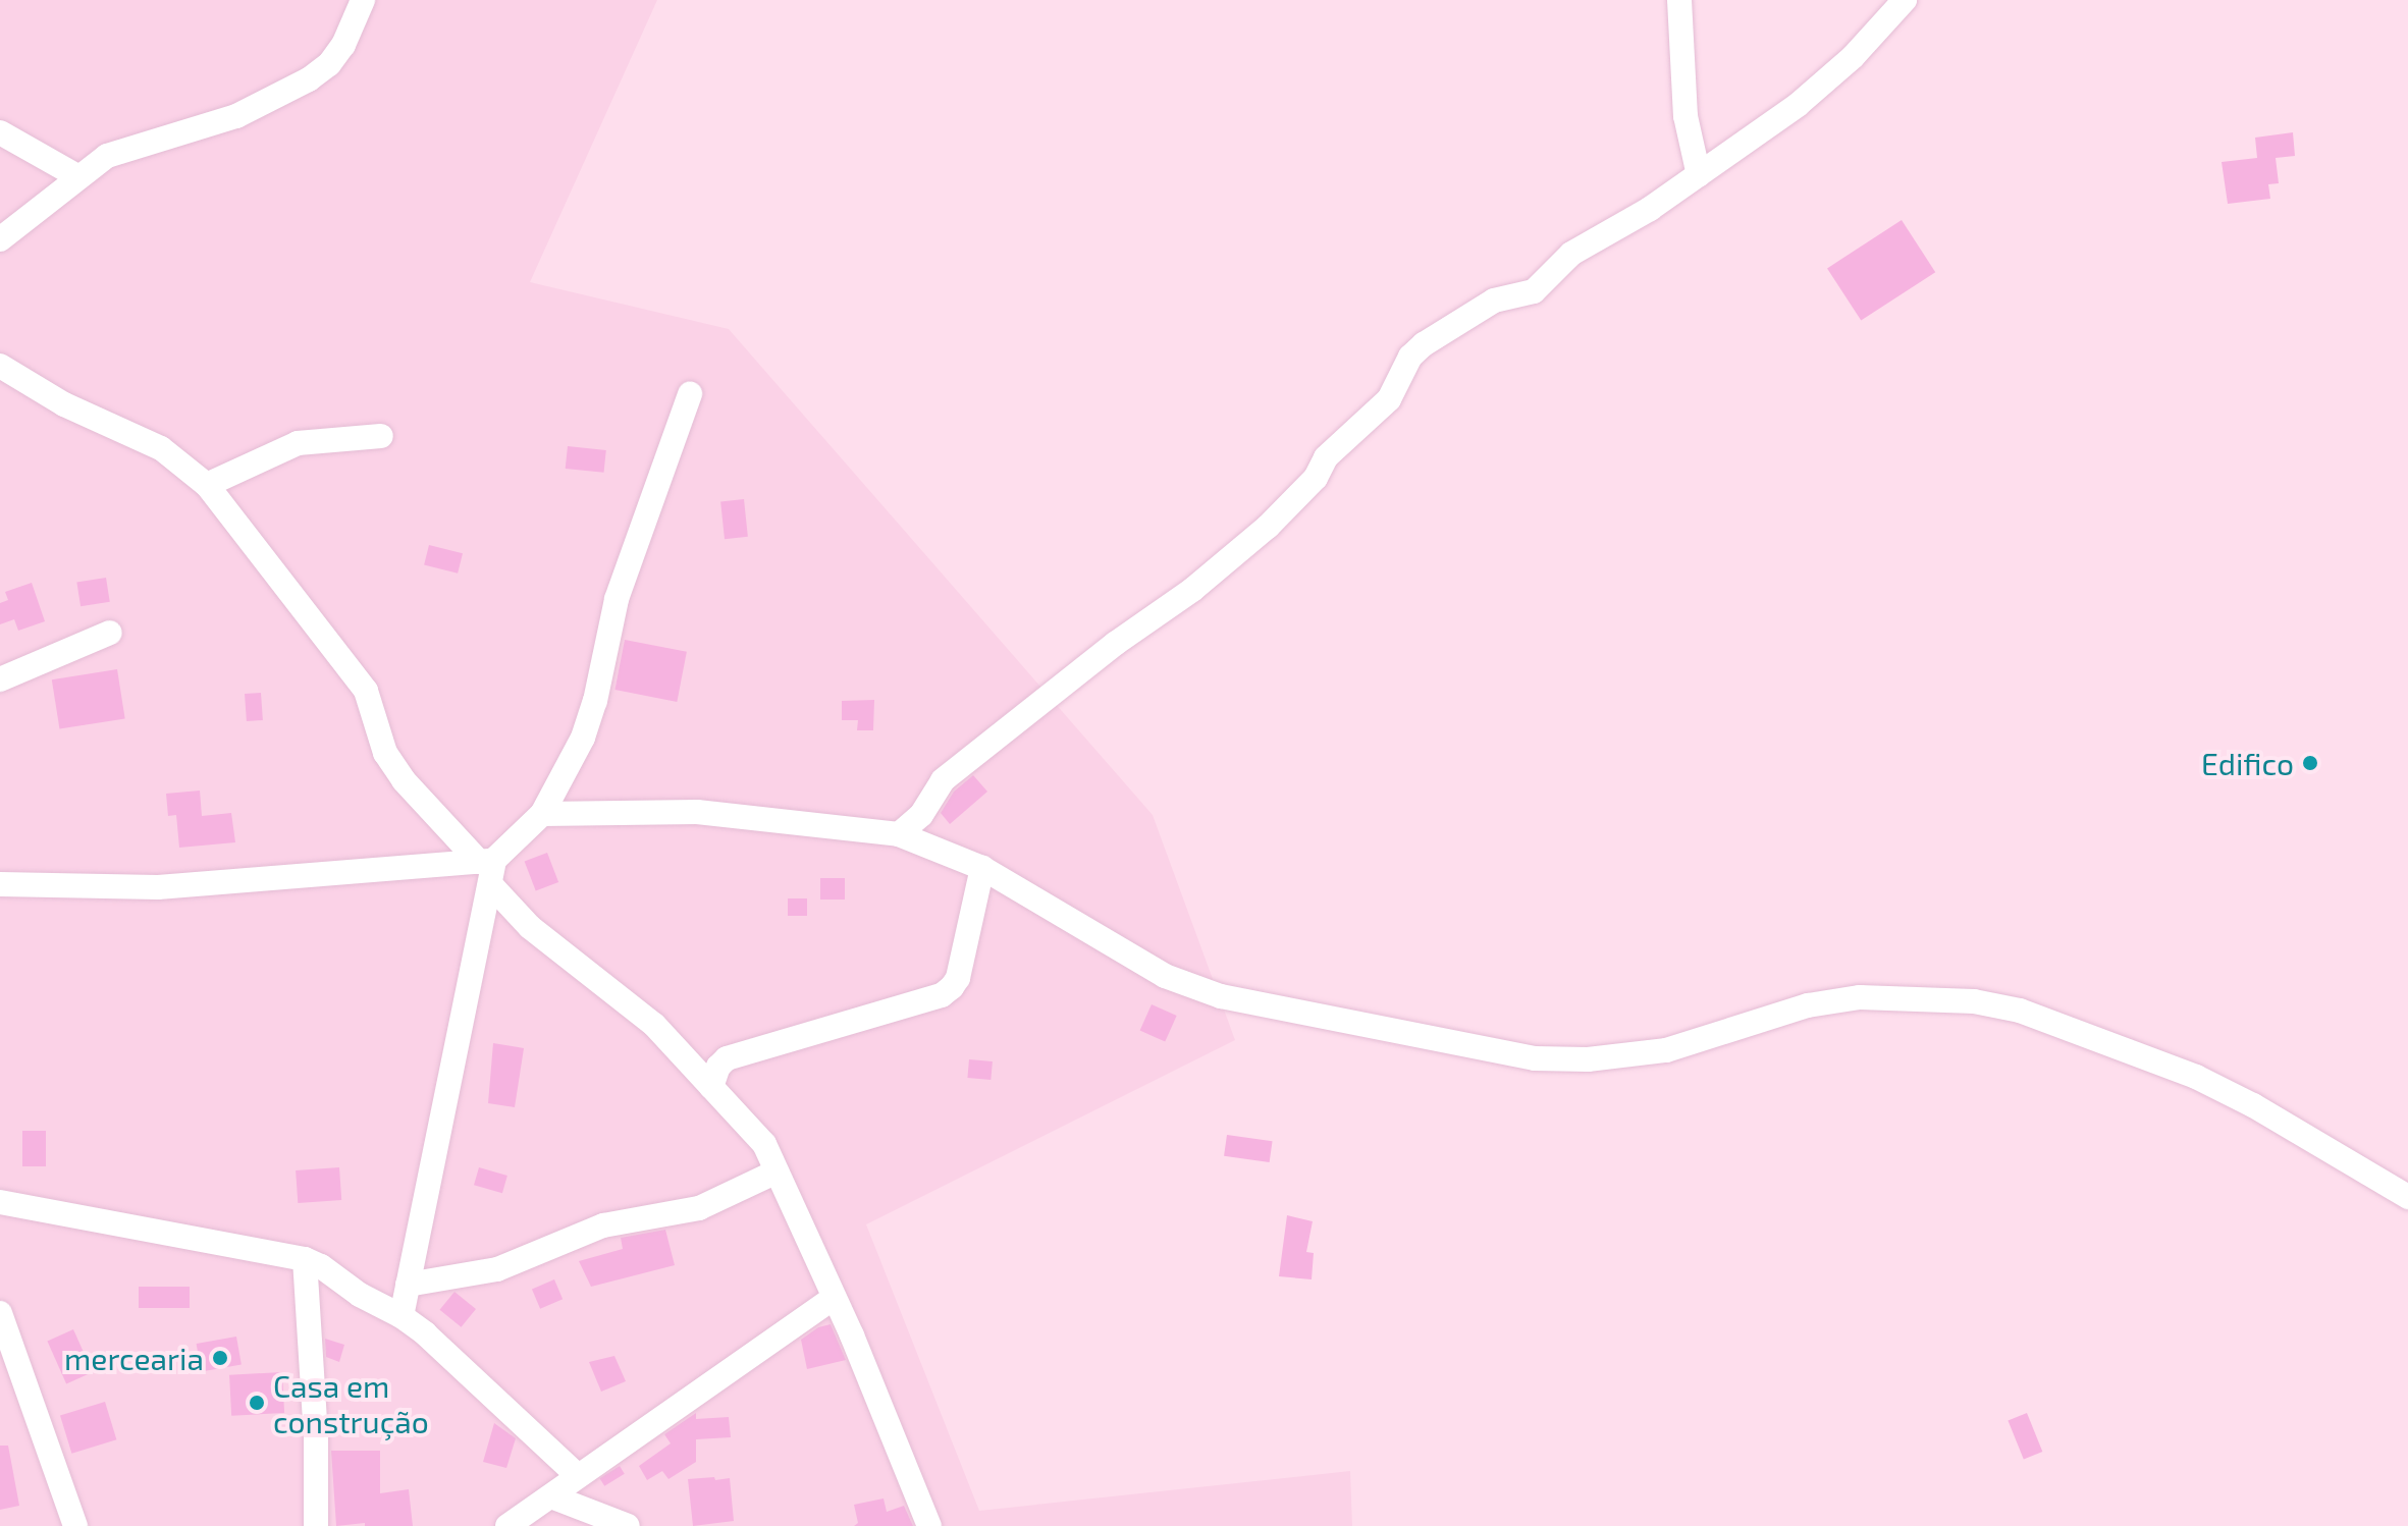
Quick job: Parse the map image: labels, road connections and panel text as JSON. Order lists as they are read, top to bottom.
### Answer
{
  "places": ["Edifico", "mercearia", "Casa em construção"]
}
